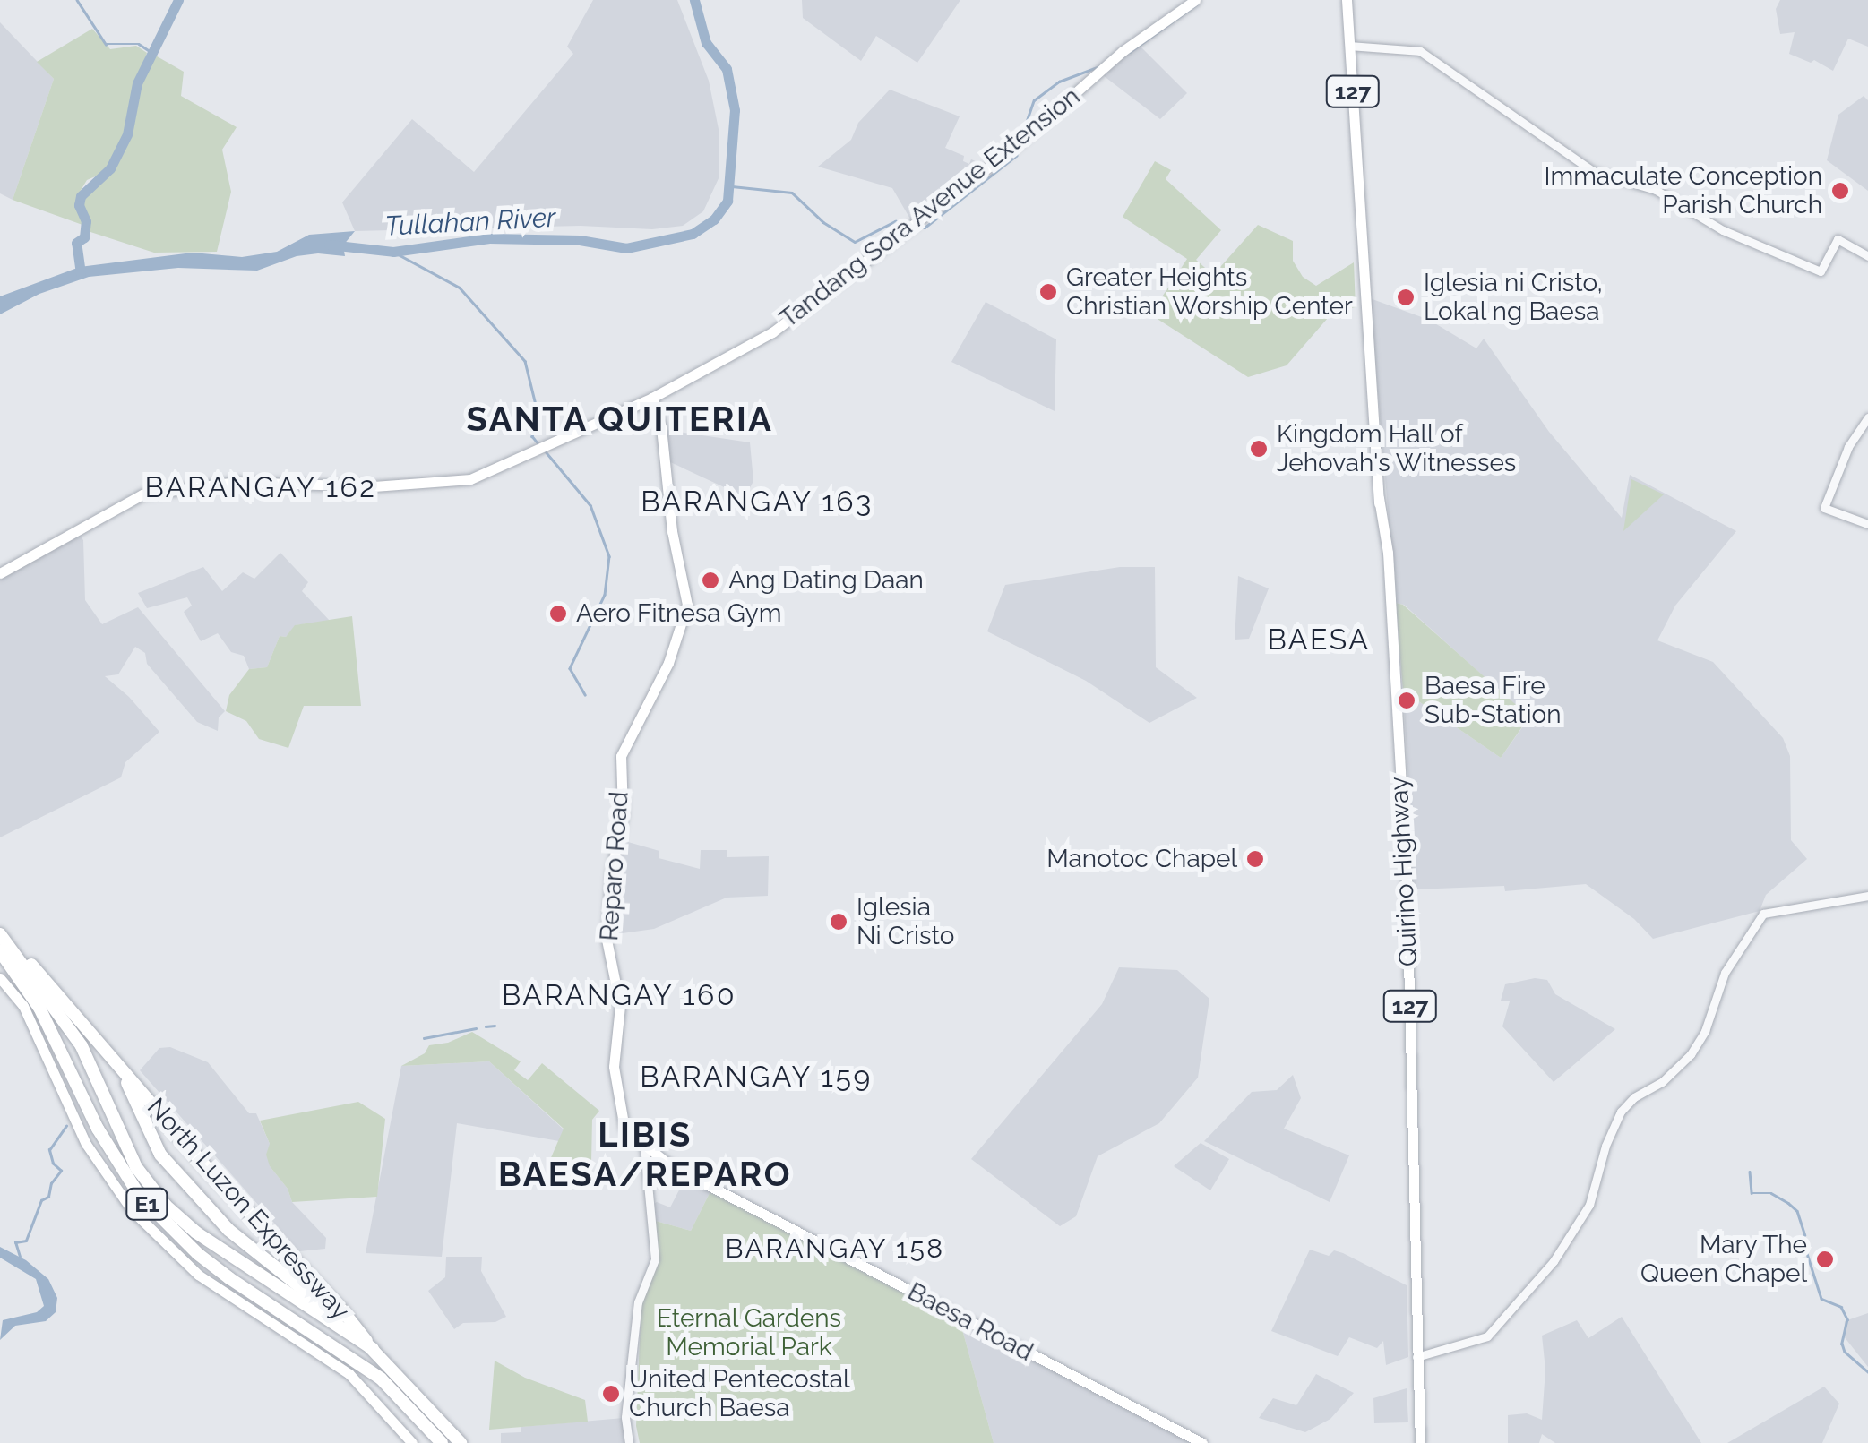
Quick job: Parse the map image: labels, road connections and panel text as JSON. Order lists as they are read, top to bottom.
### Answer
{
  "streets": {
    "highway": ["E1", "North Luzon Expressway"],
    "main road": [
      "127",
      "Tandang Sora Avenue Extension",
      "Reparo Road",
      "Quirino Highway",
      "Baesa Road"
    ]
  },
  "crossings": [
    ["Tandang Sora Avenue Extension", "Reparo Road"],
    ["Reparo Road", "Baesa Road"]
  ],
  "districts": [
    "SANTA QUITERIA",
    "BARANGAY 162",
    "BARANGAY 163",
    "BAESA",
    "BARANGAY 160",
    "BARANGAY 159",
    "LIBIS BAESA/REPARO",
    "BARANGAY 158"
  ],
  "water": ["Tullahan River"],
  "parks": ["Eternal Gardens Memorial Park"],
  "places": [
    "Immaculate Conception Parish Church",
    "Greater Heights Christian Worship Center",
    "Iglesia ni Cristo, Lokal ng Baesa",
    "Kingdom Hall of Jehovah's Witnesses",
    "Ang Dating Daan",
    "Aero Fitnesa Gym",
    "Baesa Fire Sub-Station",
    "Manotoc Chapel",
    "Iglesia Ni Cristo",
    "Mary The Queen Chapel",
    "United Pentecostal Church Baesa"
  ]
}
